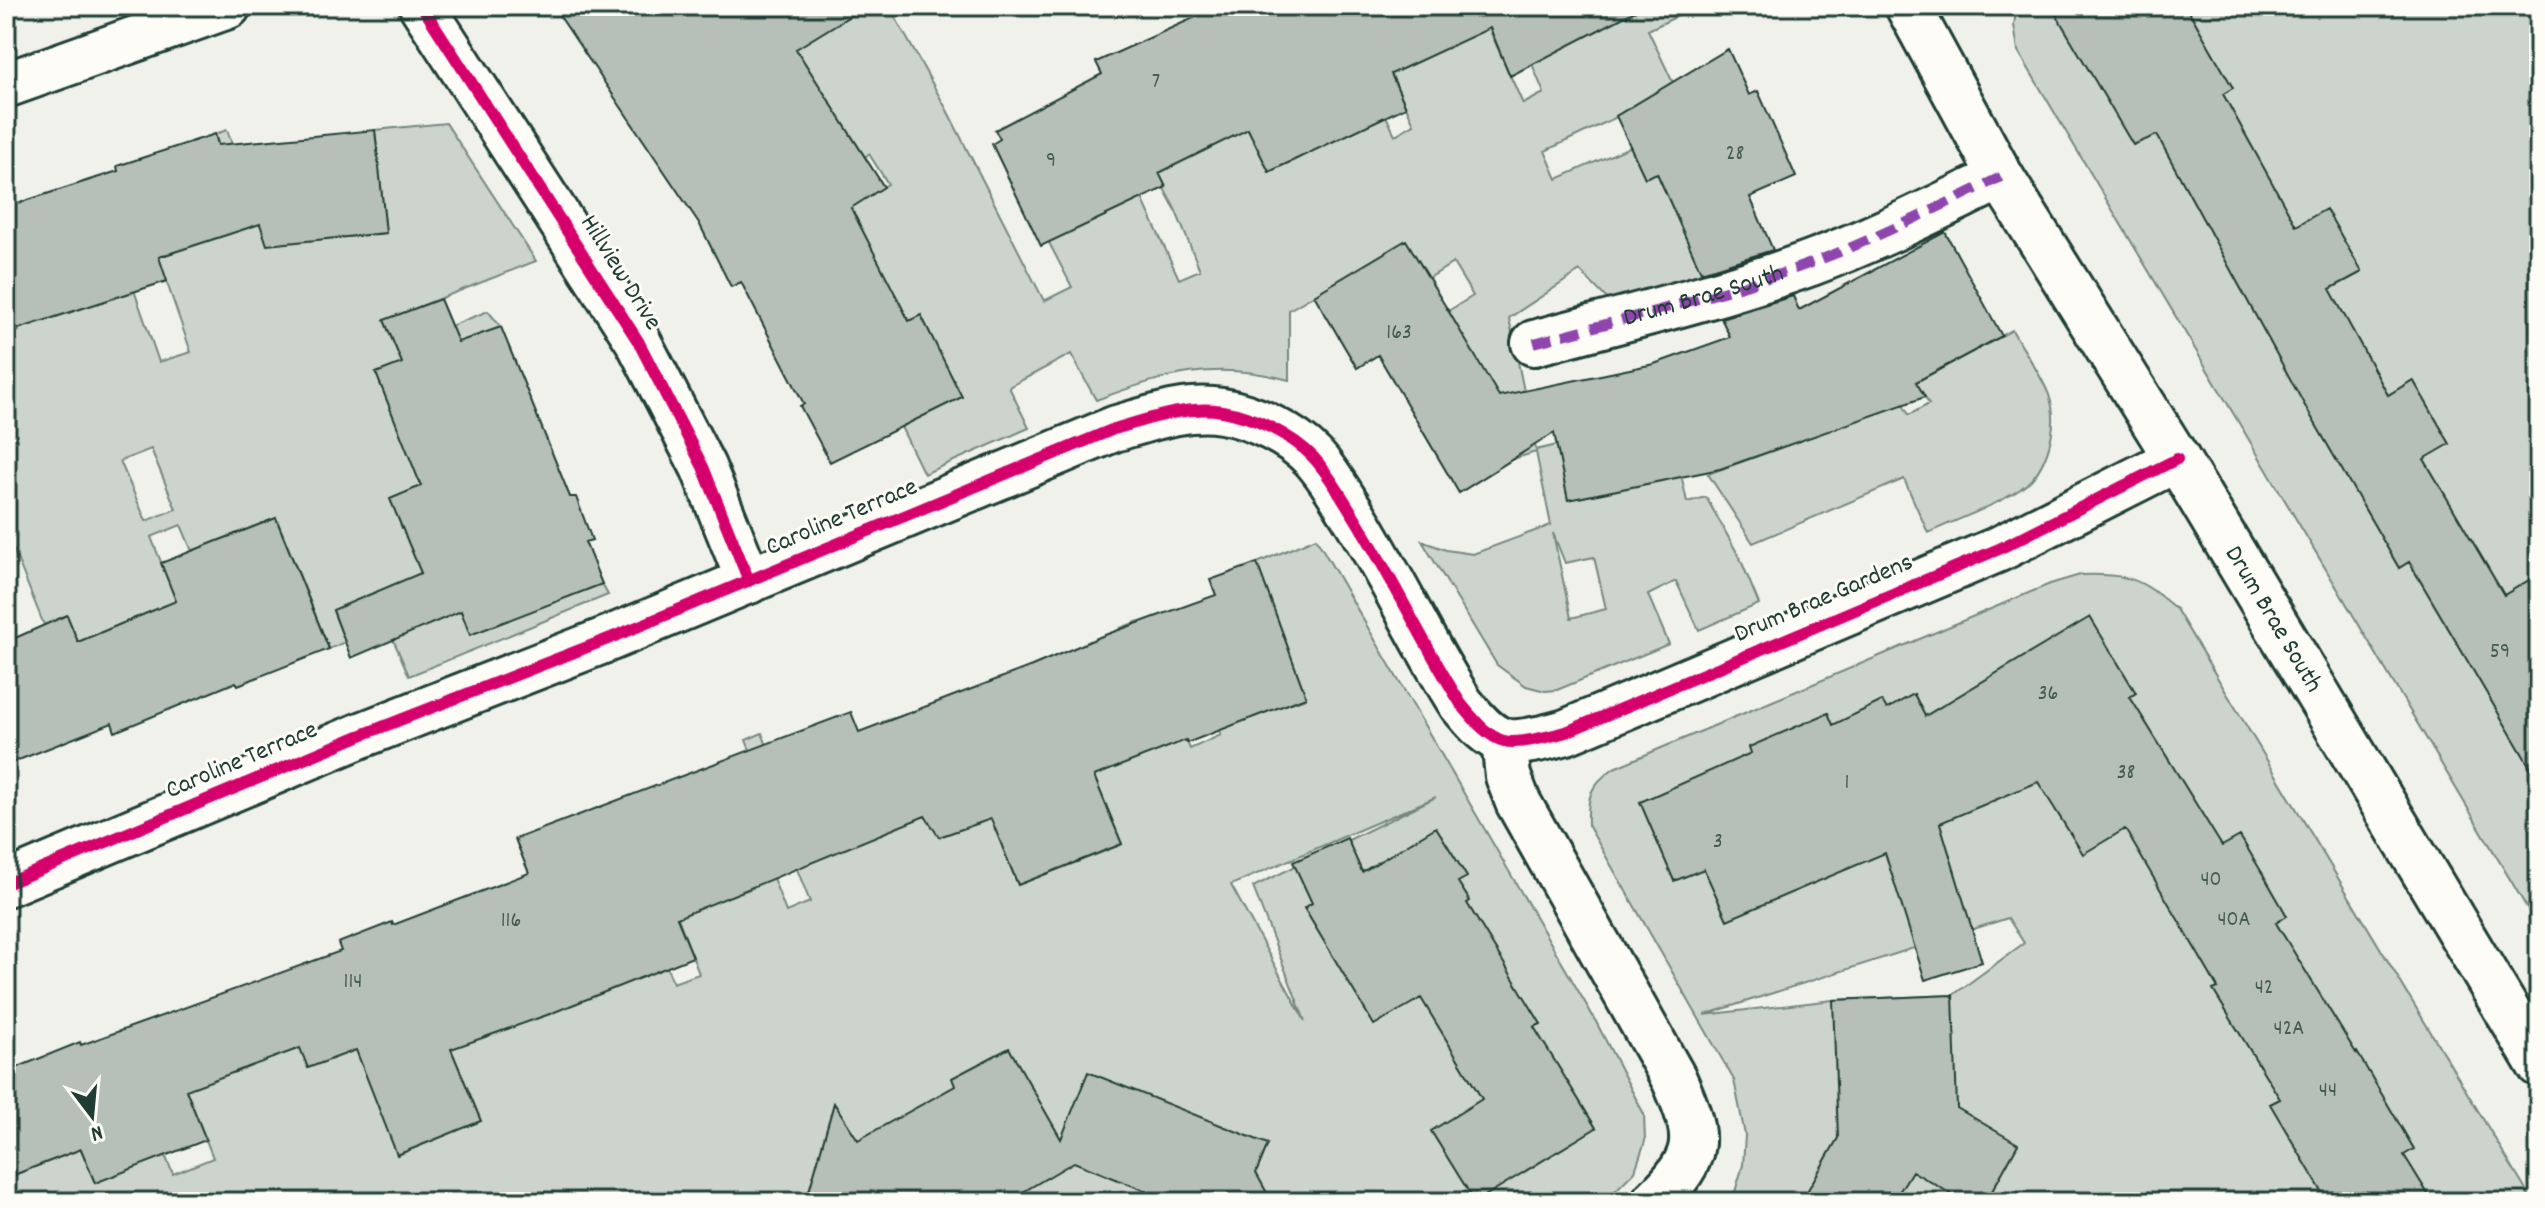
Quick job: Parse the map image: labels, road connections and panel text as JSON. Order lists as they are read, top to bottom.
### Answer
{
  "streets": {
    "street": [
      "Hillview Drive",
      "Drum Brae South",
      "Caroline Terrace",
      "Drum Brae Gardens"
    ]
  },
  "crossings": [
    ["Hillview Drive", "Caroline Terrace"],
    ["Drum Brae South", "Drum Brae Gardens"],
    ["Caroline Terrace", "Drum Brae Gardens"]
  ],
  "house_numbers": [
    "7",
    "28",
    "9",
    "163",
    "59",
    "36",
    "38",
    "1",
    "3",
    "40",
    "40A",
    "116",
    "114",
    "42",
    "42A",
    "44"
  ],
  "north": "bottom"
}
